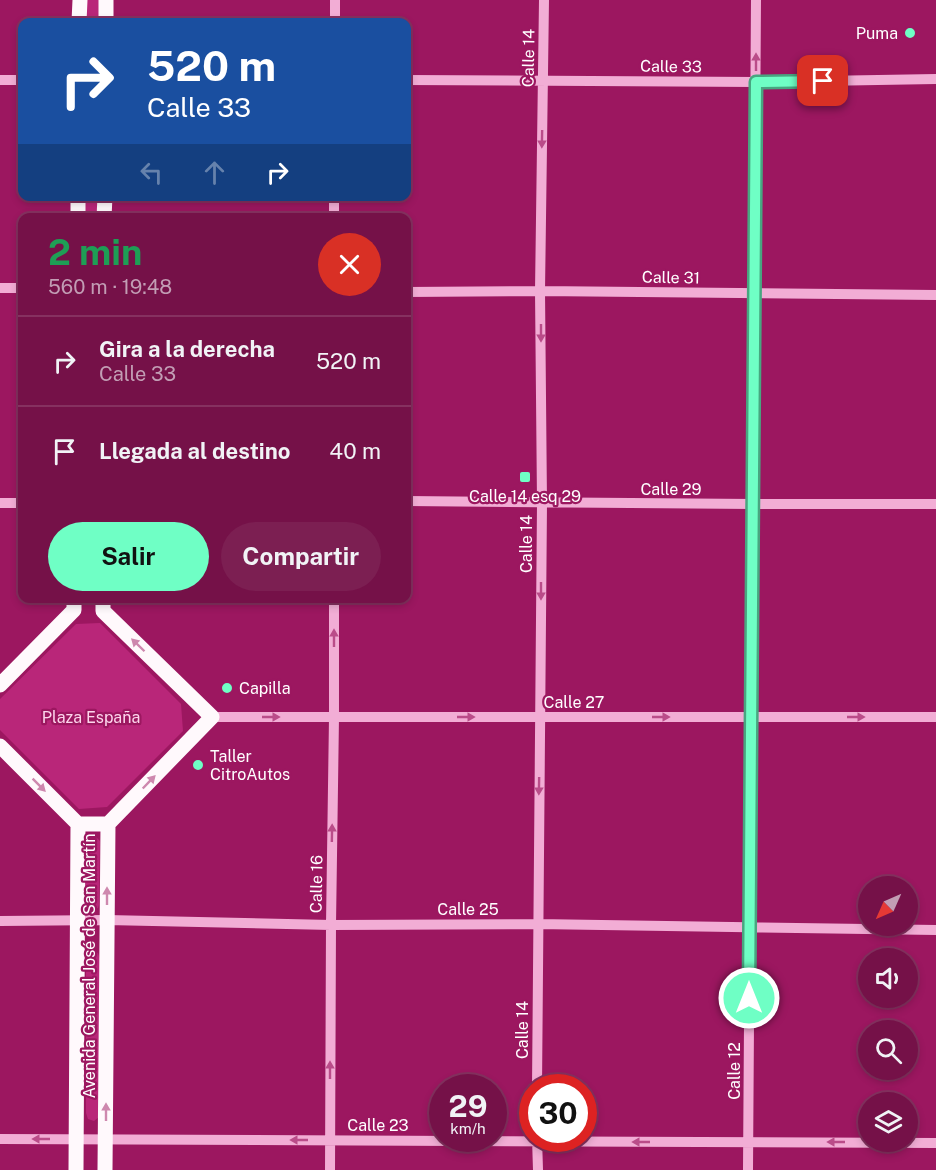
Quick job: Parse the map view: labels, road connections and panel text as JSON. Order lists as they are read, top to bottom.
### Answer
{
  "streets": {
    "main road": ["Avenida General José de San Martín"],
    "street": [
      "Calle 14",
      "Calle 33",
      "Calle 31",
      "Calle 29",
      "Calle 27",
      "Calle 16",
      "Calle 25",
      "Calle 12",
      "Calle 23"
    ]
  },
  "crossings": [
    ["Calle 14", "Calle 33"],
    ["Calle 14", "Calle 31"],
    ["Calle 14", "Calle 29"],
    ["Calle 14", "Calle 27"],
    ["Calle 14", "Calle 25"],
    ["Calle 33", "Calle 12"],
    ["Calle 31", "Calle 12"],
    ["Calle 29", "Calle 12"],
    ["Calle 27", "Calle 16"],
    ["Calle 27", "Avenida General José de San Martín"],
    ["Calle 27", "Calle 12"],
    ["Calle 16", "Calle 25"],
    ["Calle 16", "Calle 23"],
    ["Calle 25", "Avenida General José de San Martín"],
    ["Calle 25", "Calle 12"],
    ["Avenida General José de San Martín", "Calle 23"],
    ["Calle 12", "Calle 23"]
  ],
  "one_way": [
    "Calle 14",
    "Calle 27",
    "Calle 16",
    "Calle 23"
  ],
  "parks": ["Plaza España"],
  "places": {
    "other": ["Puma", "Capilla", "Taller CitroAutos"],
    "transit": ["Calle 14 esq 29"]
  },
  "north": "bottom left",
  "page": {
    "turn": ["520 m", "Calle 33"],
    "heading": ["2 min", "560 m · 19:48"],
    "list": [
      {
        "name": "Gira a la derecha",
        "note": "Calle 33",
        "value": "520 m"
      },
      {
        "name": "Llegada al destino",
        "value": "40 m"
      }
    ],
    "buttons": ["Salir", "Compartir"],
    "speed": "29 km/h",
    "limit": "30"
  }
}
